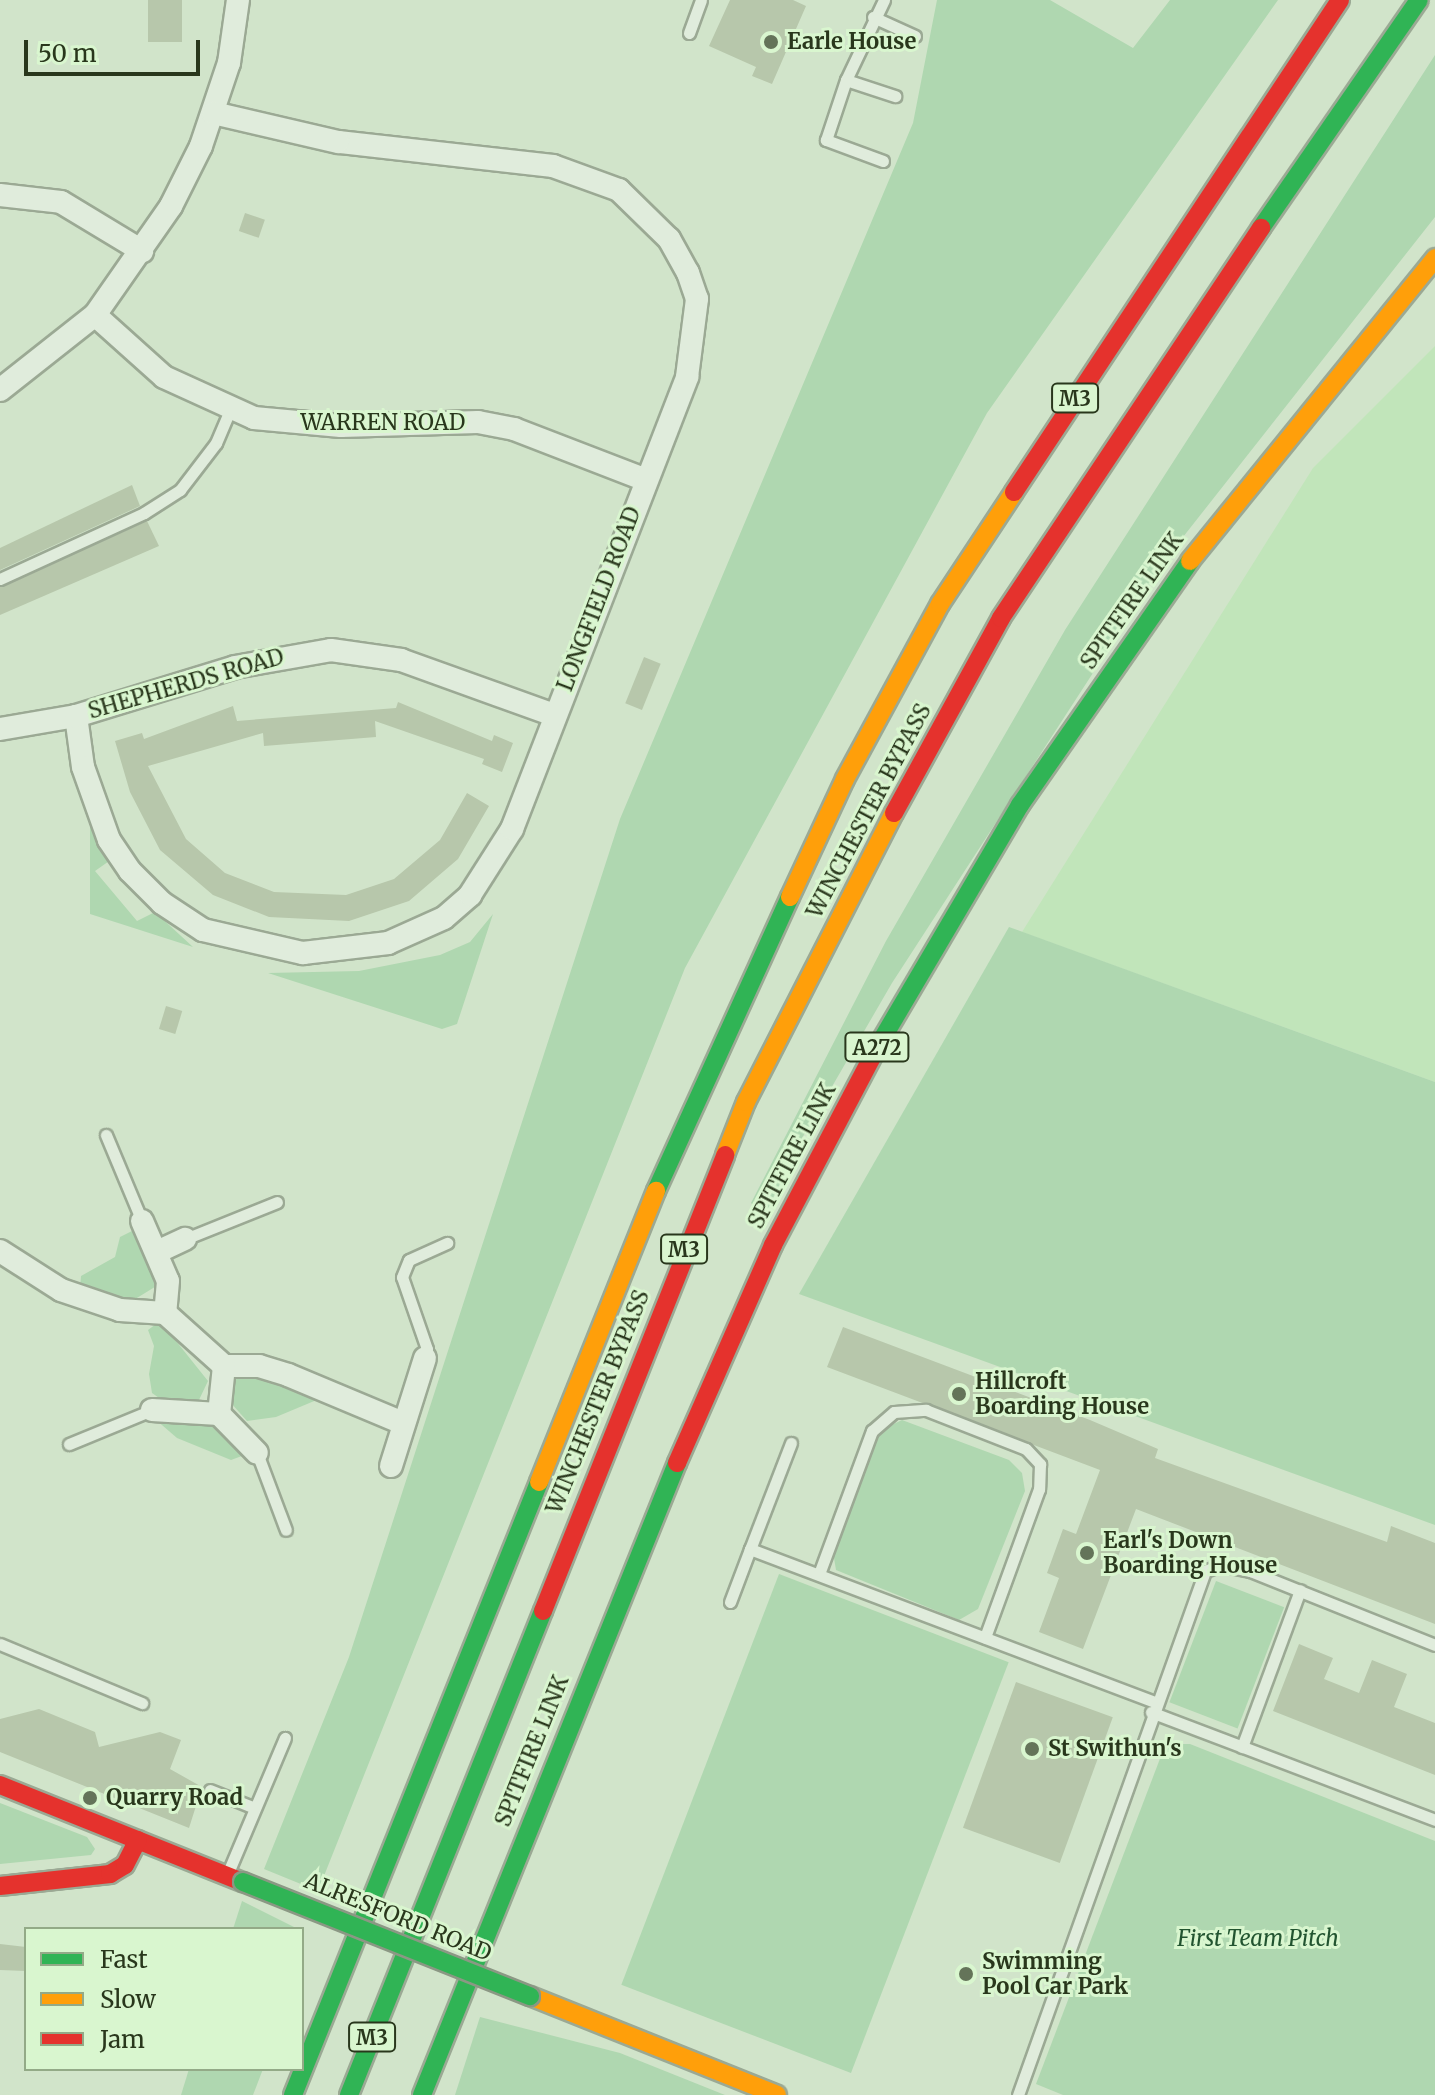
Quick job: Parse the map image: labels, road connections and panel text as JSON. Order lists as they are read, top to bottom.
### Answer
{
  "streets": {
    "main road": [
      "M3",
      "SPITFIRE LINK",
      "WINCHESTER BYPASS",
      "A272",
      "ALRESFORD ROAD"
    ],
    "street": ["WARREN ROAD", "LONGFIELD ROAD", "SHEPHERDS ROAD"]
  },
  "crossings": [
    ["M3", "WINCHESTER BYPASS"],
    ["WARREN ROAD", "LONGFIELD ROAD"],
    ["LONGFIELD ROAD", "SHEPHERDS ROAD"]
  ],
  "parks": ["First Team Pitch"],
  "places": [
    "Earle House",
    "Hillcroft Boarding House",
    "Earl's Down Boarding House",
    "St Swithun's",
    "Quarry Road",
    "Swimming Pool Car Park"
  ],
  "legend": ["Fast", "Slow", "Jam"],
  "scale_bar": "50 m"
}
